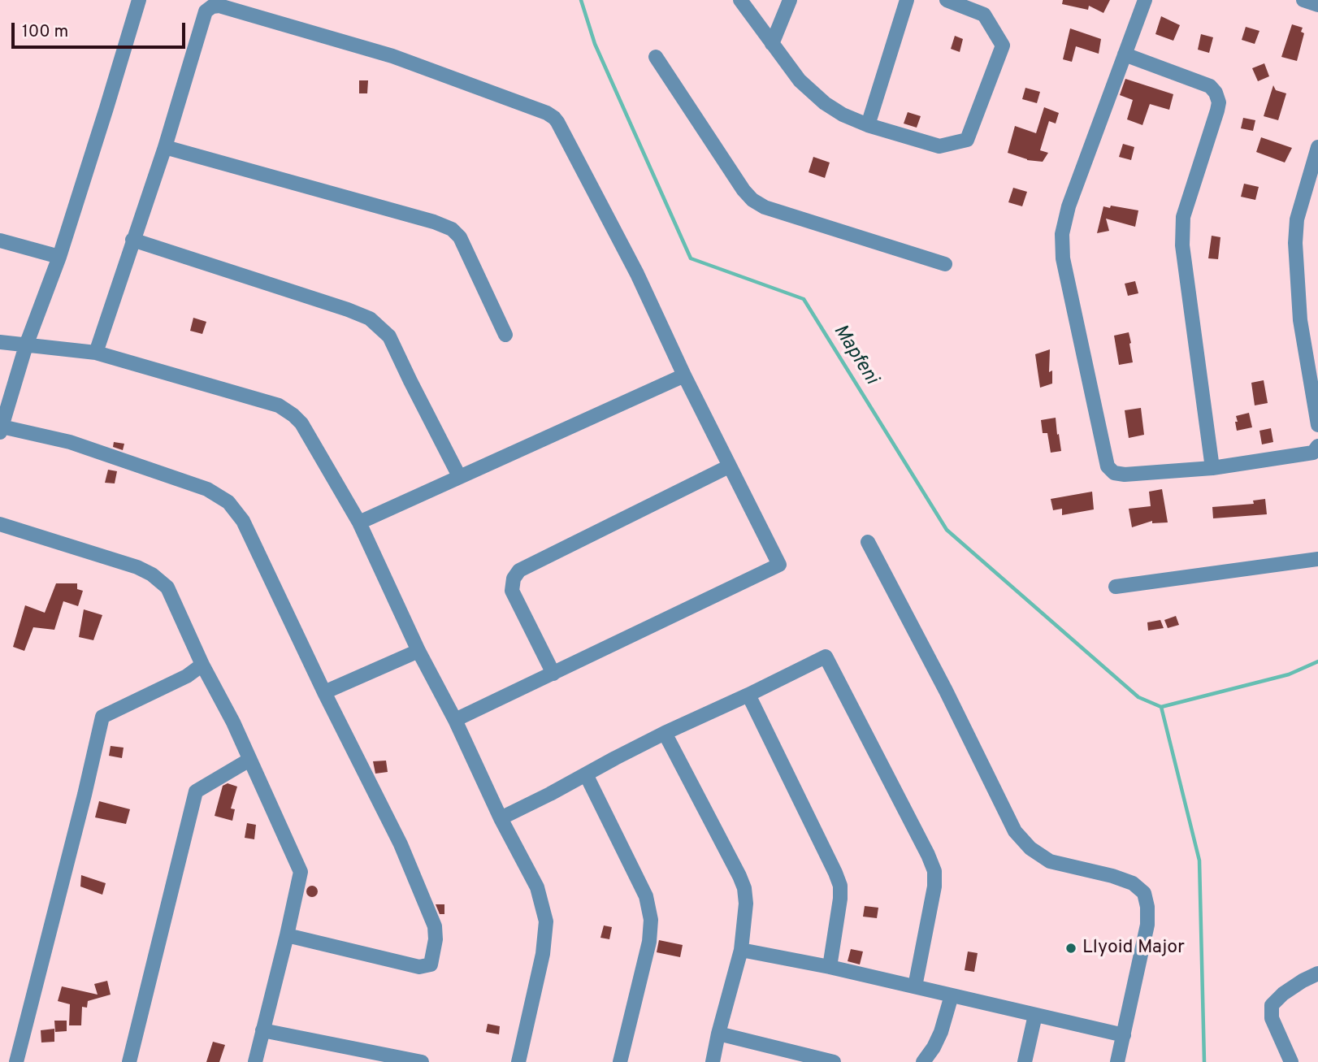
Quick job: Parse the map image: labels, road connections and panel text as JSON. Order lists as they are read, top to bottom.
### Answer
{
  "water": ["Mapfeni"],
  "places": ["Llyoid Major"],
  "scale_bar": "100 m"
}
